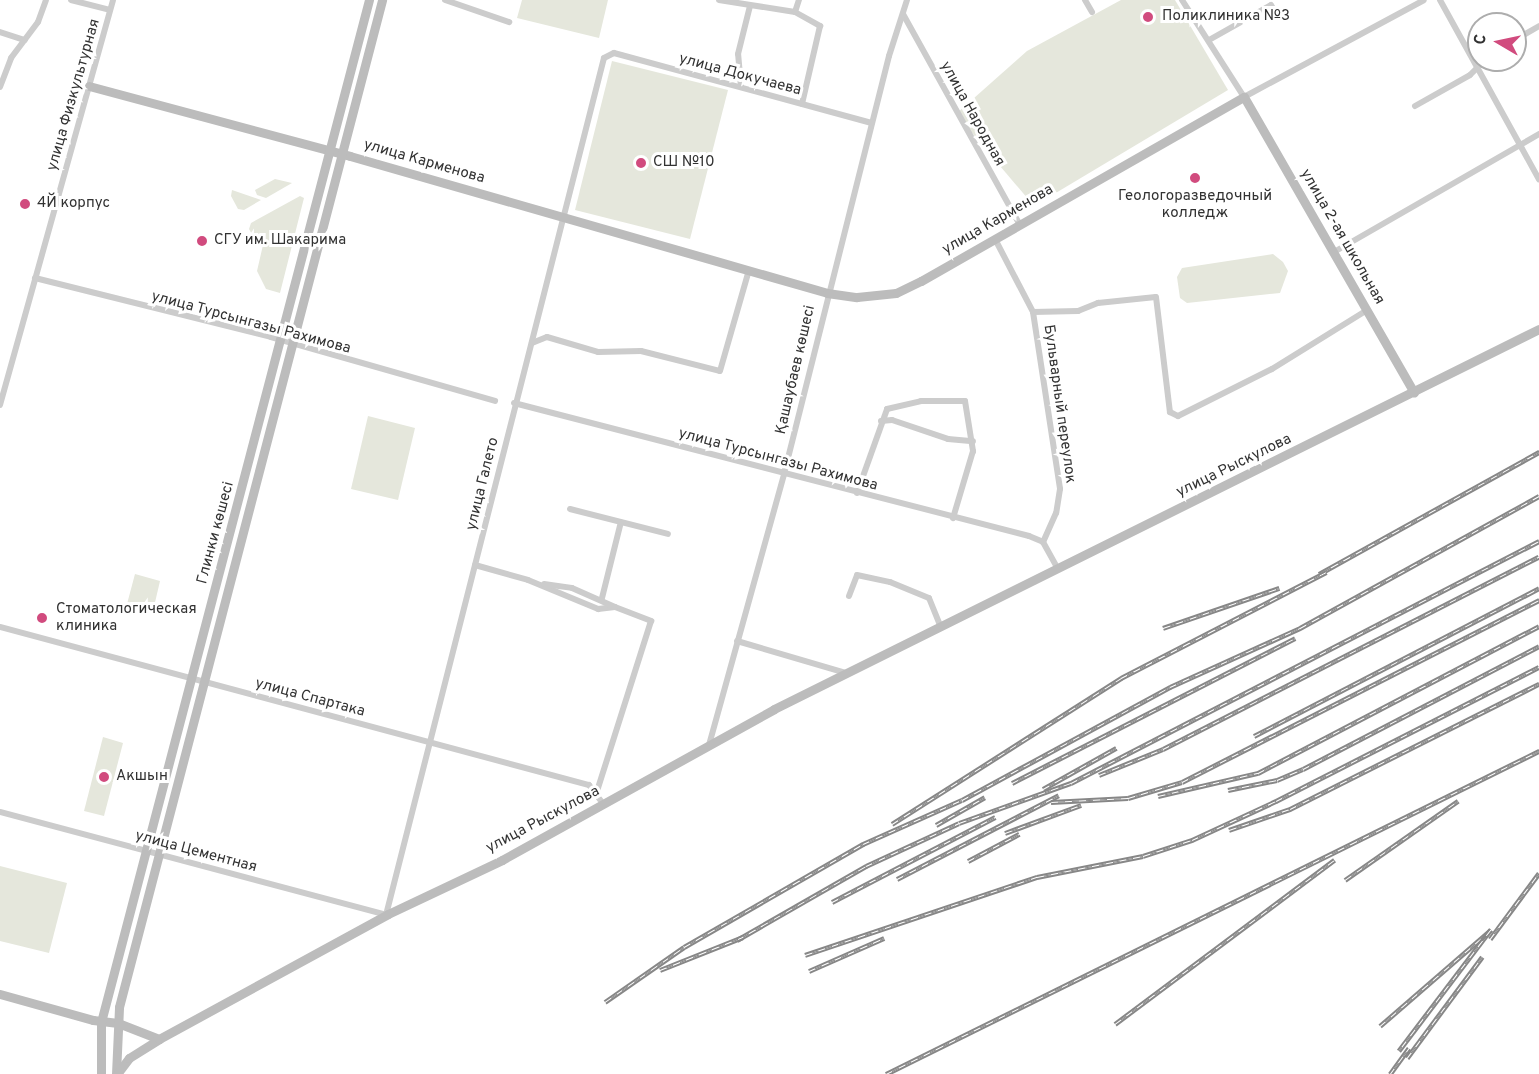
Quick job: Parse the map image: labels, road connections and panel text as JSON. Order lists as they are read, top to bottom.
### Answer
{
  "streets": {
    "street": [
      "улица Докучаева",
      "улица Физкультурная",
      "улица Народная",
      "улица Карменова",
      "улица 2-ая школьная",
      "улица Турсынгазы Рахимова",
      "Қашаубаев көшесі",
      "Бульварный переулок",
      "улица Рыскулова",
      "улица Галето",
      "Глинки көшесі",
      "улица Спартака",
      "улица Цементная"
    ]
  },
  "crossings": [
    ["улица Докучаева", "Қашаубаев көшесі"],
    ["улица Докучаева", "улица Галето"],
    ["улица Физкультурная", "улица Карменова"],
    ["улица Физкультурная", "улица Турсынгазы Рахимова"],
    ["улица Народная", "улица Карменова"],
    ["улица Народная", "Қашаубаев көшесі"],
    ["улица Карменова", "улица 2-ая школьная"],
    ["улица Карменова", "Қашаубаев көшесі"],
    ["улица Карменова", "Бульварный переулок"],
    ["улица Карменова", "улица Галето"],
    ["улица Карменова", "Глинки көшесі"],
    ["улица 2-ая школьная", "улица Рыскулова"],
    ["улица Турсынгазы Рахимова", "Қашаубаев көшесі"],
    ["улица Турсынгазы Рахимова", "Бульварный переулок"],
    ["улица Турсынгазы Рахимова", "улица Галето"],
    ["улица Турсынгазы Рахимова", "Глинки көшесі"],
    ["Қашаубаев көшесі", "улица Рыскулова"],
    ["улица Рыскулова", "улица Галето"],
    ["улица Рыскулова", "Глинки көшесі"],
    ["улица Рыскулова", "улица Цементная"],
    ["улица Галето", "улица Спартака"],
    ["улица Галето", "улица Цементная"],
    ["Глинки көшесі", "улица Спартака"],
    ["Глинки көшесі", "улица Цементная"]
  ],
  "places": [
    "Поликлиника №3",
    "СШ №10",
    "Геологоразведочный колледж",
    "4Й корпус",
    "СГУ им. Шакарима",
    "Стоматологическая клиника",
    "Акшын"
  ],
  "north": "left"
}
